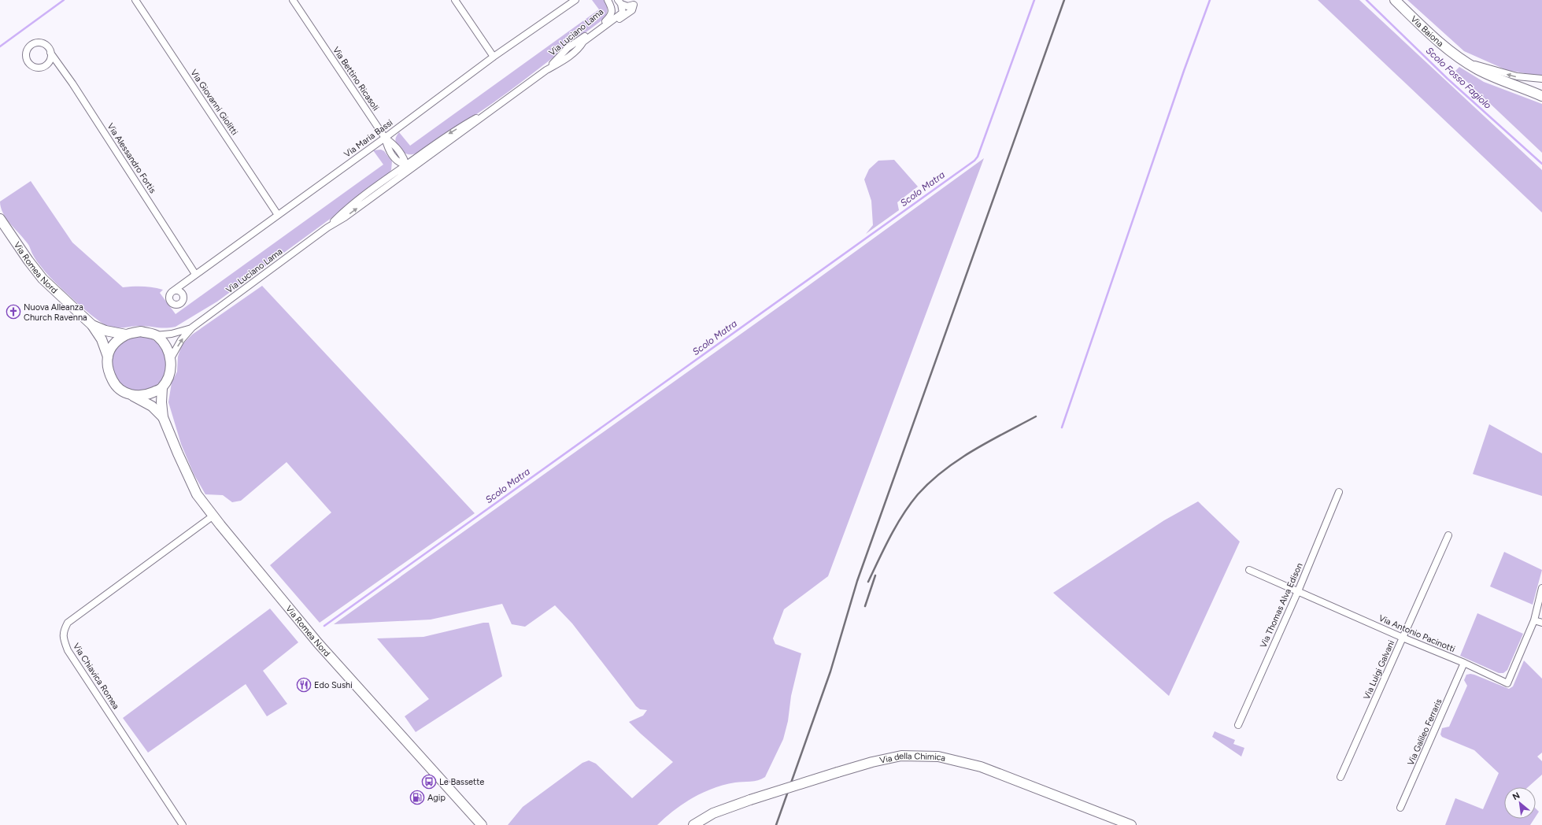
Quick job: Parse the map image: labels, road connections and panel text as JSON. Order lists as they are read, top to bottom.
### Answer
{
  "streets": {
    "main road": ["Via Baiona", "Via Romea Nord", "Via della Chimica"],
    "street": [
      "Via Luciano Lama",
      "Via Bettino Ricasoli",
      "Via Giovanni Giolitti",
      "Via Maria Bassi",
      "Via Alessandro Fortis",
      "Via Thomas Alva Edison",
      "Via Antonio Pacinotti",
      "Via Luigi Galvani",
      "Via Chiavica Romea",
      "Via Galileo Ferraris"
    ]
  },
  "crossings": [
    ["Via Luciano Lama", "Via Bettino Ricasoli"],
    ["Via Luciano Lama", "Via Romea Nord"],
    ["Via Bettino Ricasoli", "Via Maria Bassi"],
    ["Via Giovanni Giolitti", "Via Maria Bassi"],
    ["Via Maria Bassi", "Via Alessandro Fortis"],
    ["Via Romea Nord", "Via Chiavica Romea"],
    ["Via Thomas Alva Edison", "Via Antonio Pacinotti"],
    ["Via Antonio Pacinotti", "Via Luigi Galvani"],
    ["Via Antonio Pacinotti", "Via Galileo Ferraris"]
  ],
  "water": ["Scolo Fosso Fagiolo", "Scolo Matra"],
  "places": {
    "church": ["Nuova Alleanza Church Ravenna"],
    "restaurant": ["Edo Sushi"],
    "bus stop": ["Le Bassette"],
    "fuel station": ["Agip"]
  },
  "north": "top left"
}
